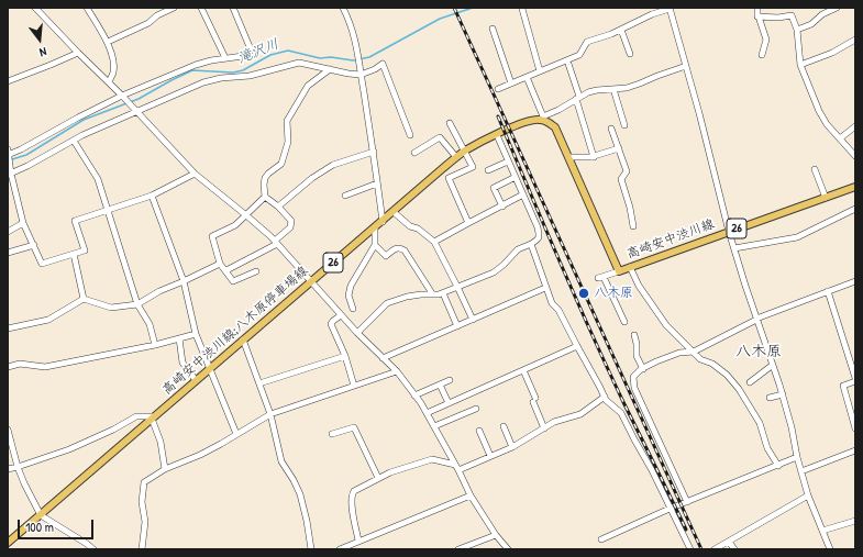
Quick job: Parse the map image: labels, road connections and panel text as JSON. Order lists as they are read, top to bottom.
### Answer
{
  "streets": {
    "main road": ["26", "高崎安中渋川線", "高崎安中渋川線;八木原停車場線"]
  },
  "districts": ["八木原"],
  "water": ["滝沢川"],
  "places": ["八木原"],
  "scale_bar": "100 m",
  "north": "bottom"
}
